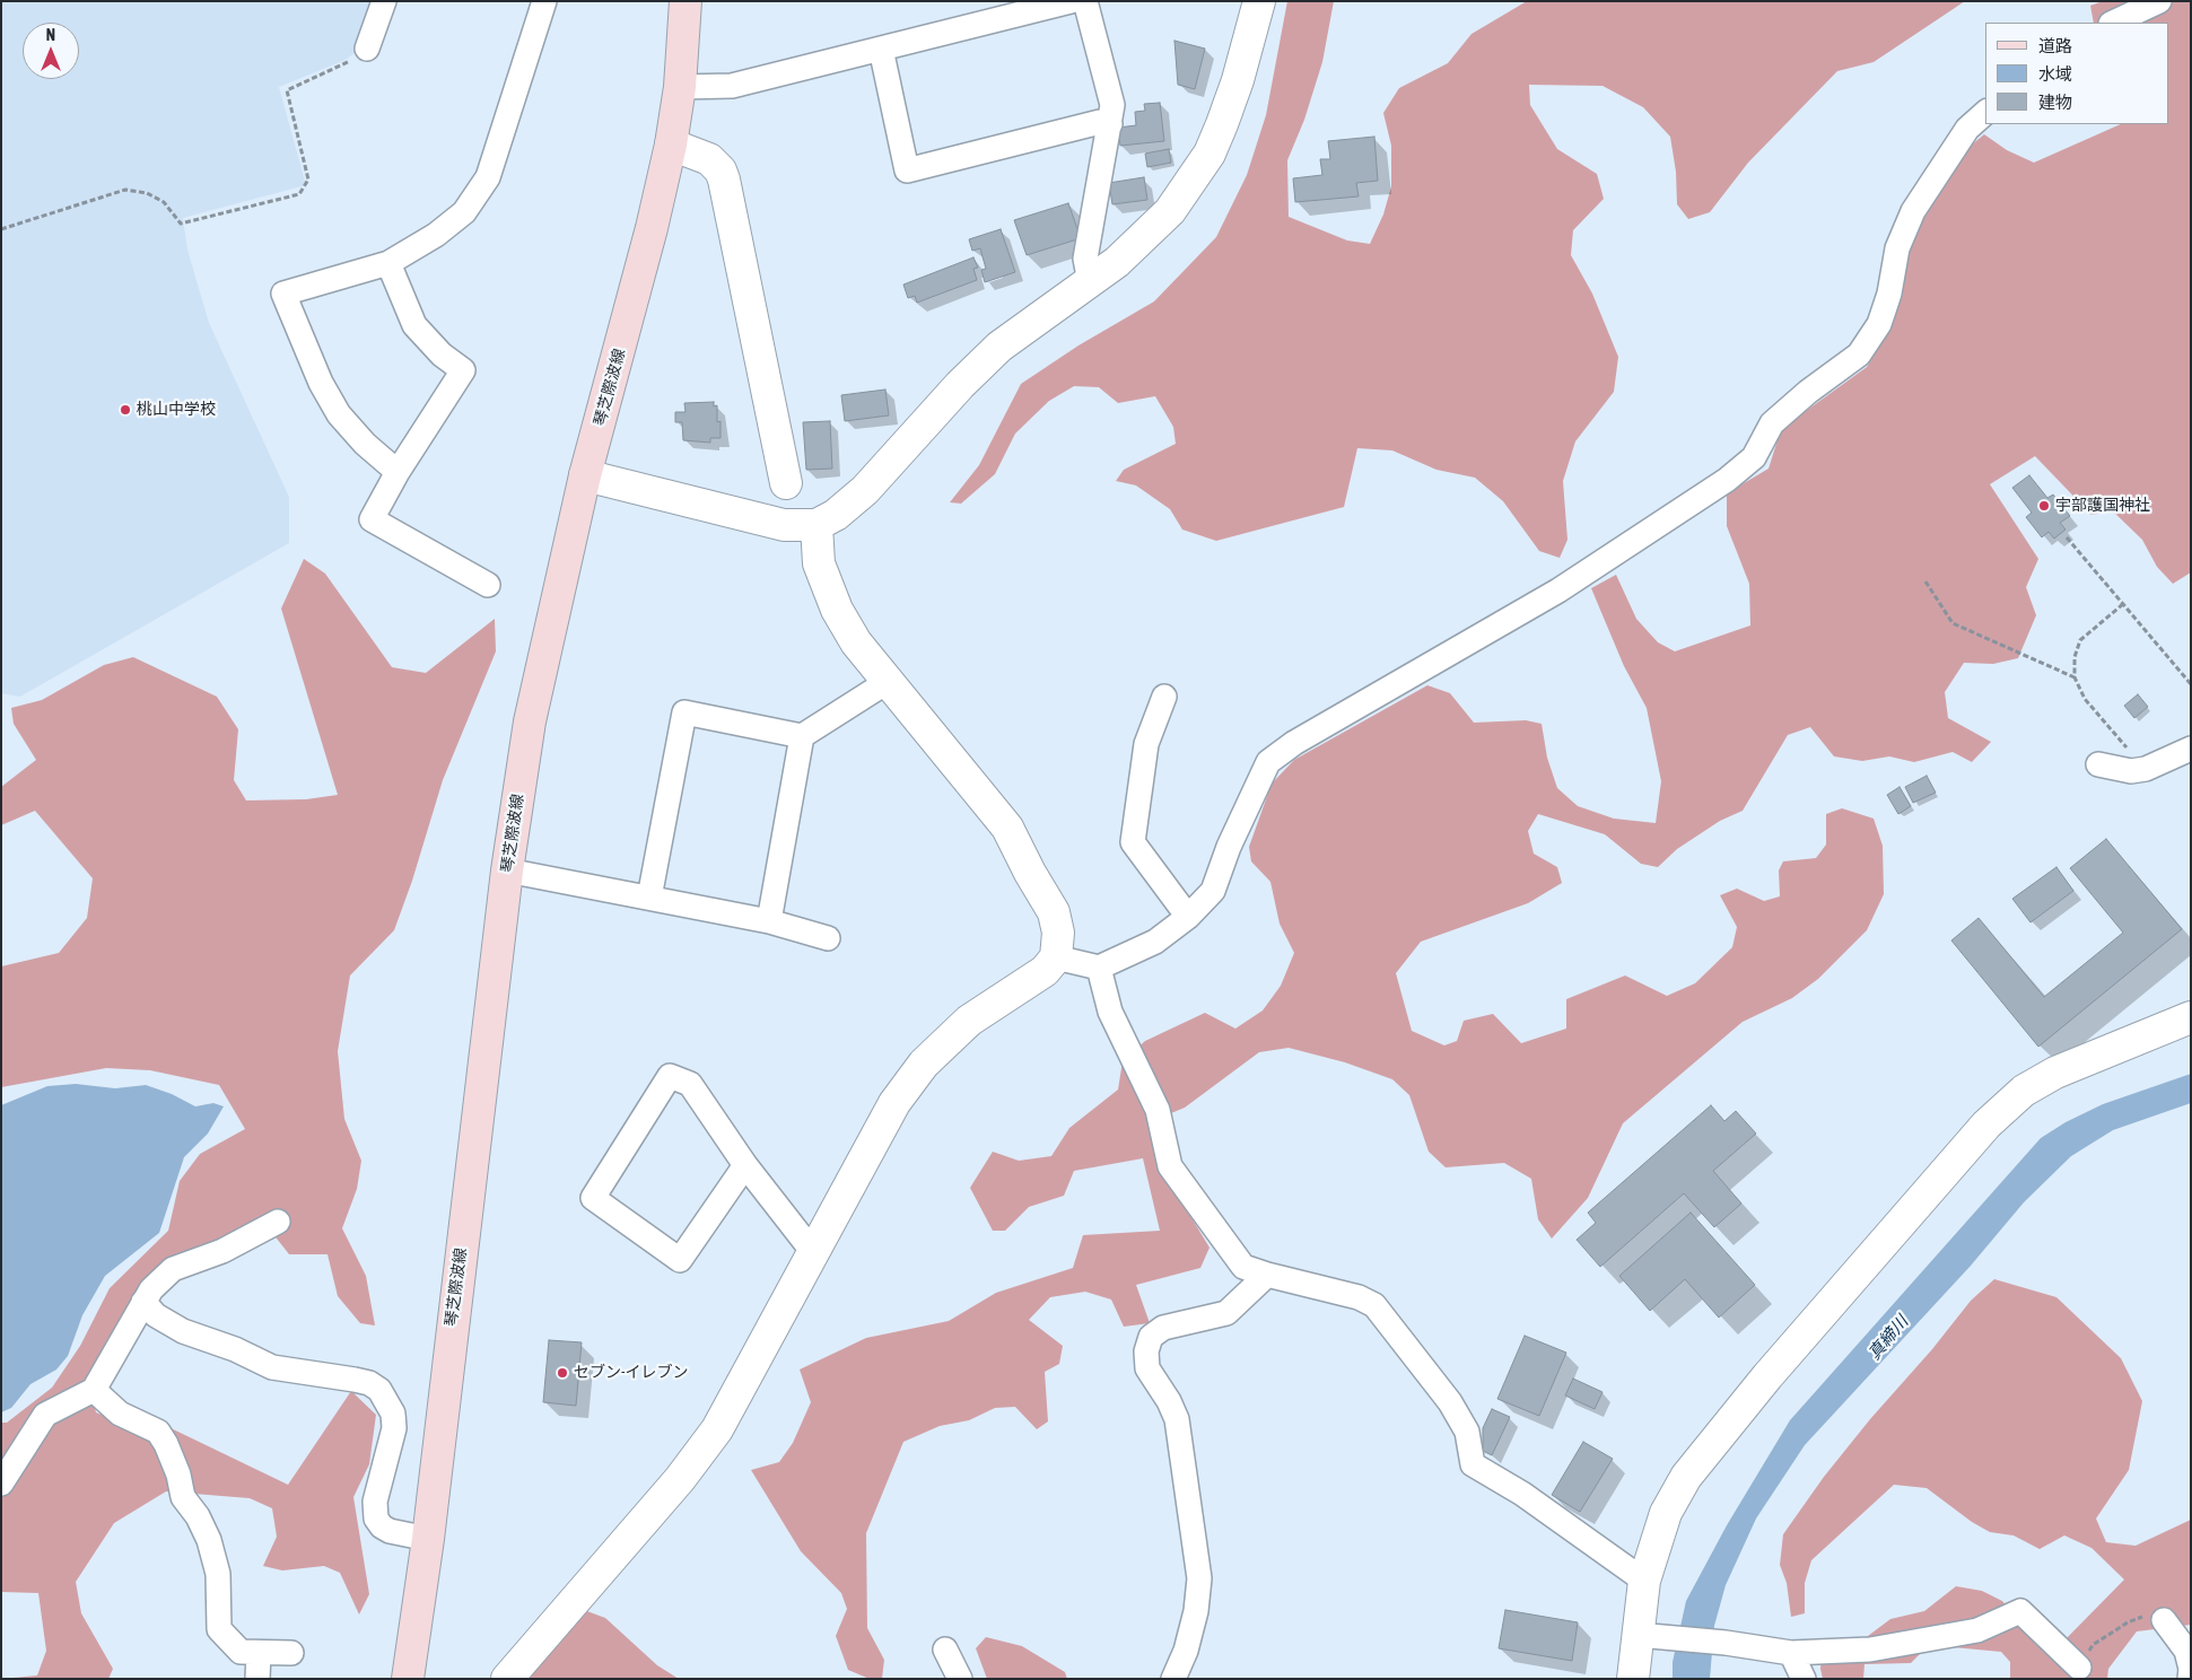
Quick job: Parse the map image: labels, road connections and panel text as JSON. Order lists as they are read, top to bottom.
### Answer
{
  "streets": {
    "main road": ["琴芝際波線"]
  },
  "water": ["真締川"],
  "places": ["桃山中学校", "宇部護国神社", "セブン-イレブン"],
  "legend": ["道路", "水域", "建物"],
  "north": "top"
}
